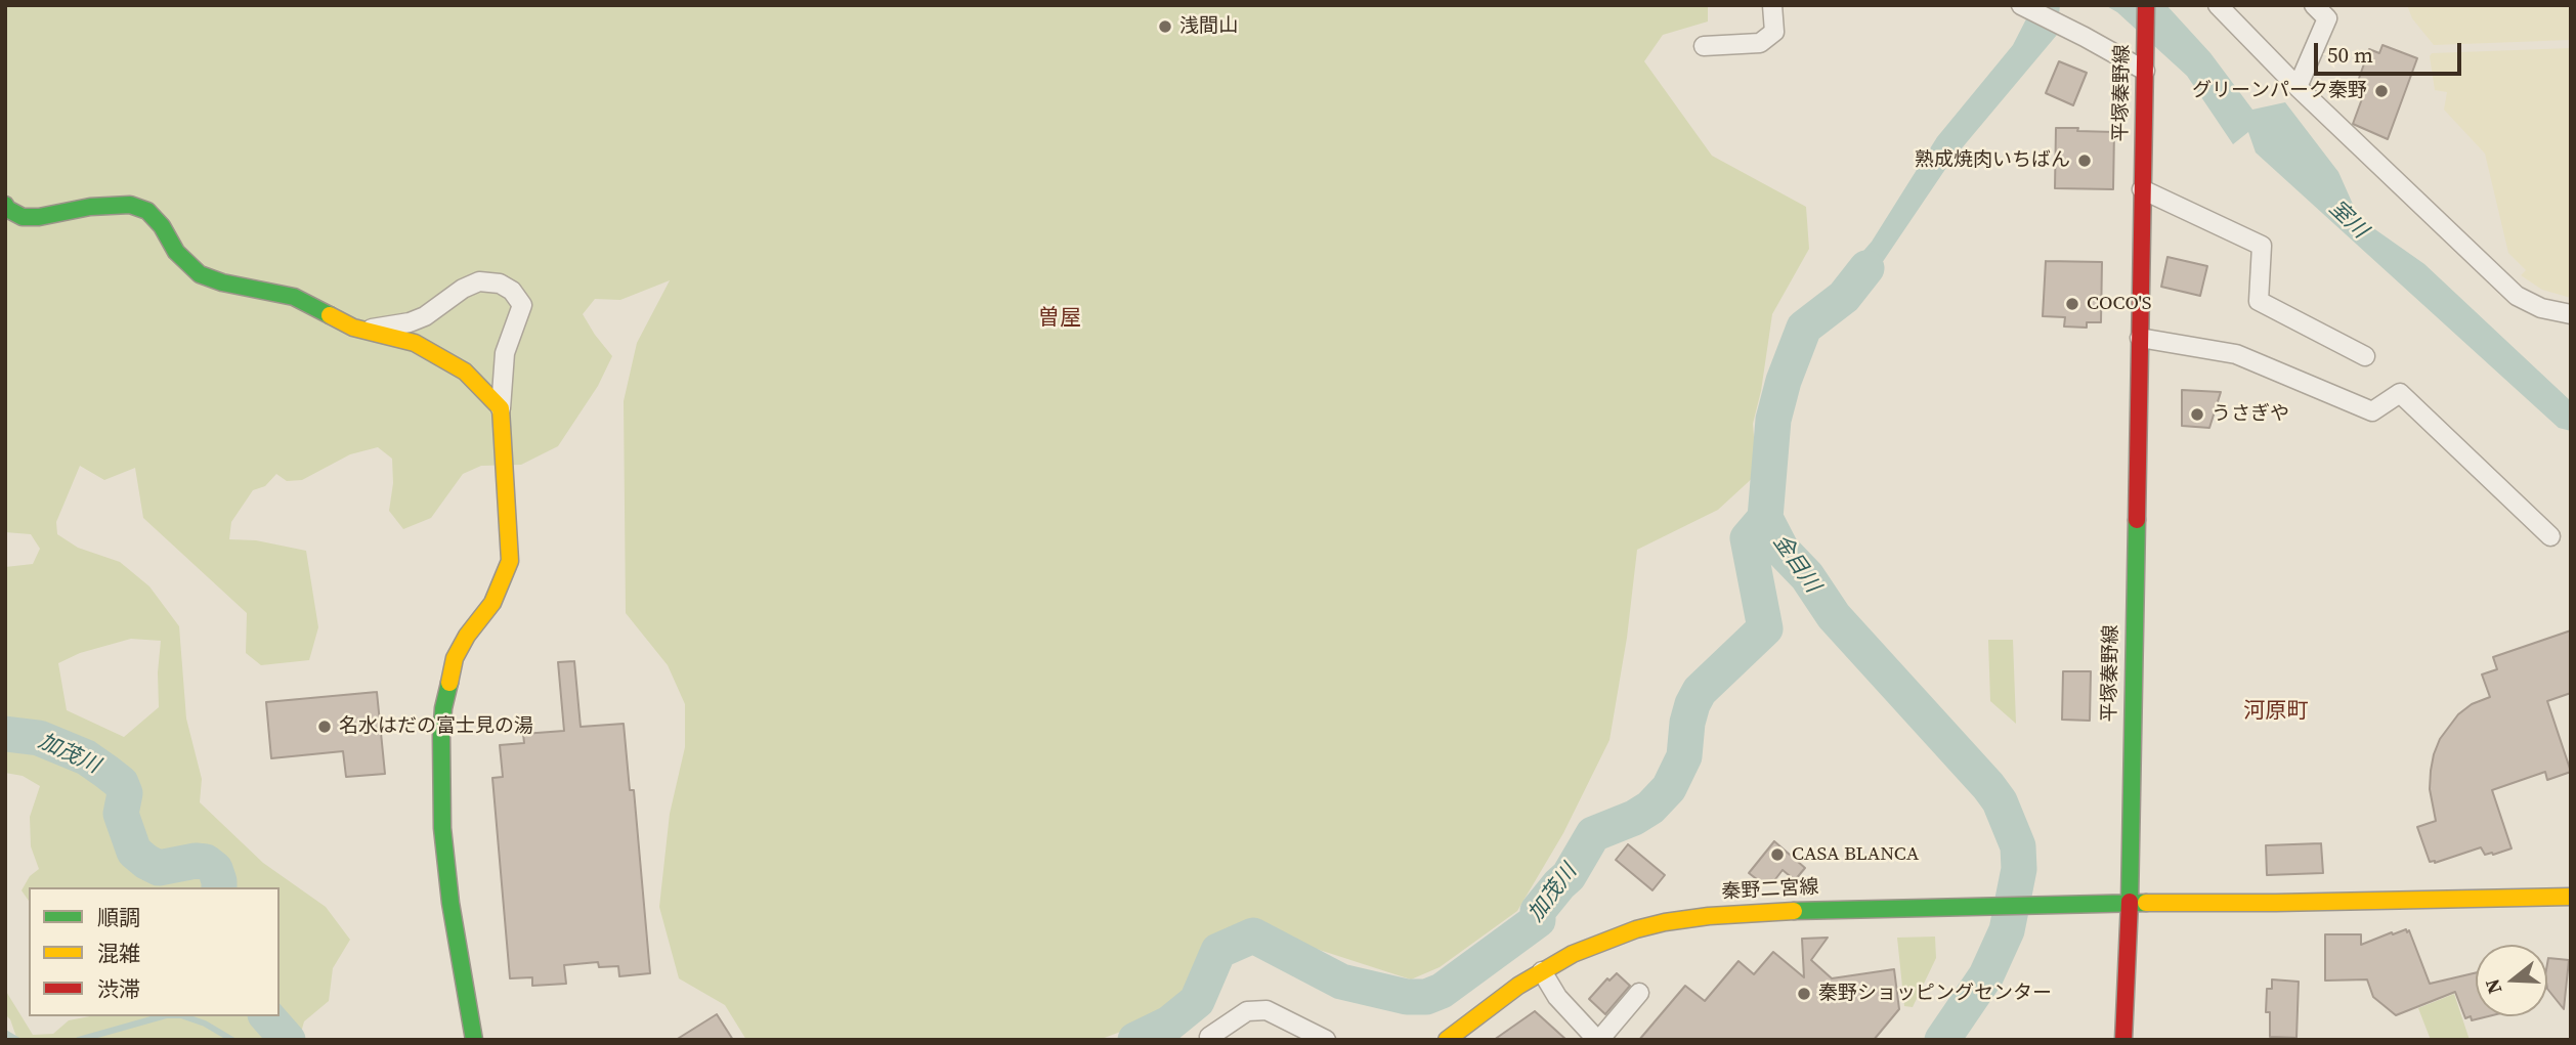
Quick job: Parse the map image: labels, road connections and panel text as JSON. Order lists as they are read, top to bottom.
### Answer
{
  "streets": {
    "main road": ["平塚秦野線", "秦野二宮線"]
  },
  "crossings": [
    ["平塚秦野線", "秦野二宮線"]
  ],
  "districts": ["曽屋", "河原町"],
  "water": ["室川", "金目川", "加茂川"],
  "places": [
    "浅間山",
    "グリーンパーク秦野",
    "熟成焼肉いちばん",
    "COCO'S",
    "うさぎや",
    "名水はだの富士見の湯",
    "CASA BLANCA",
    "秦野ショッピングセンター"
  ],
  "legend": ["順調", "混雑", "渋滞"],
  "scale_bar": "50 m",
  "north": "left"
}
